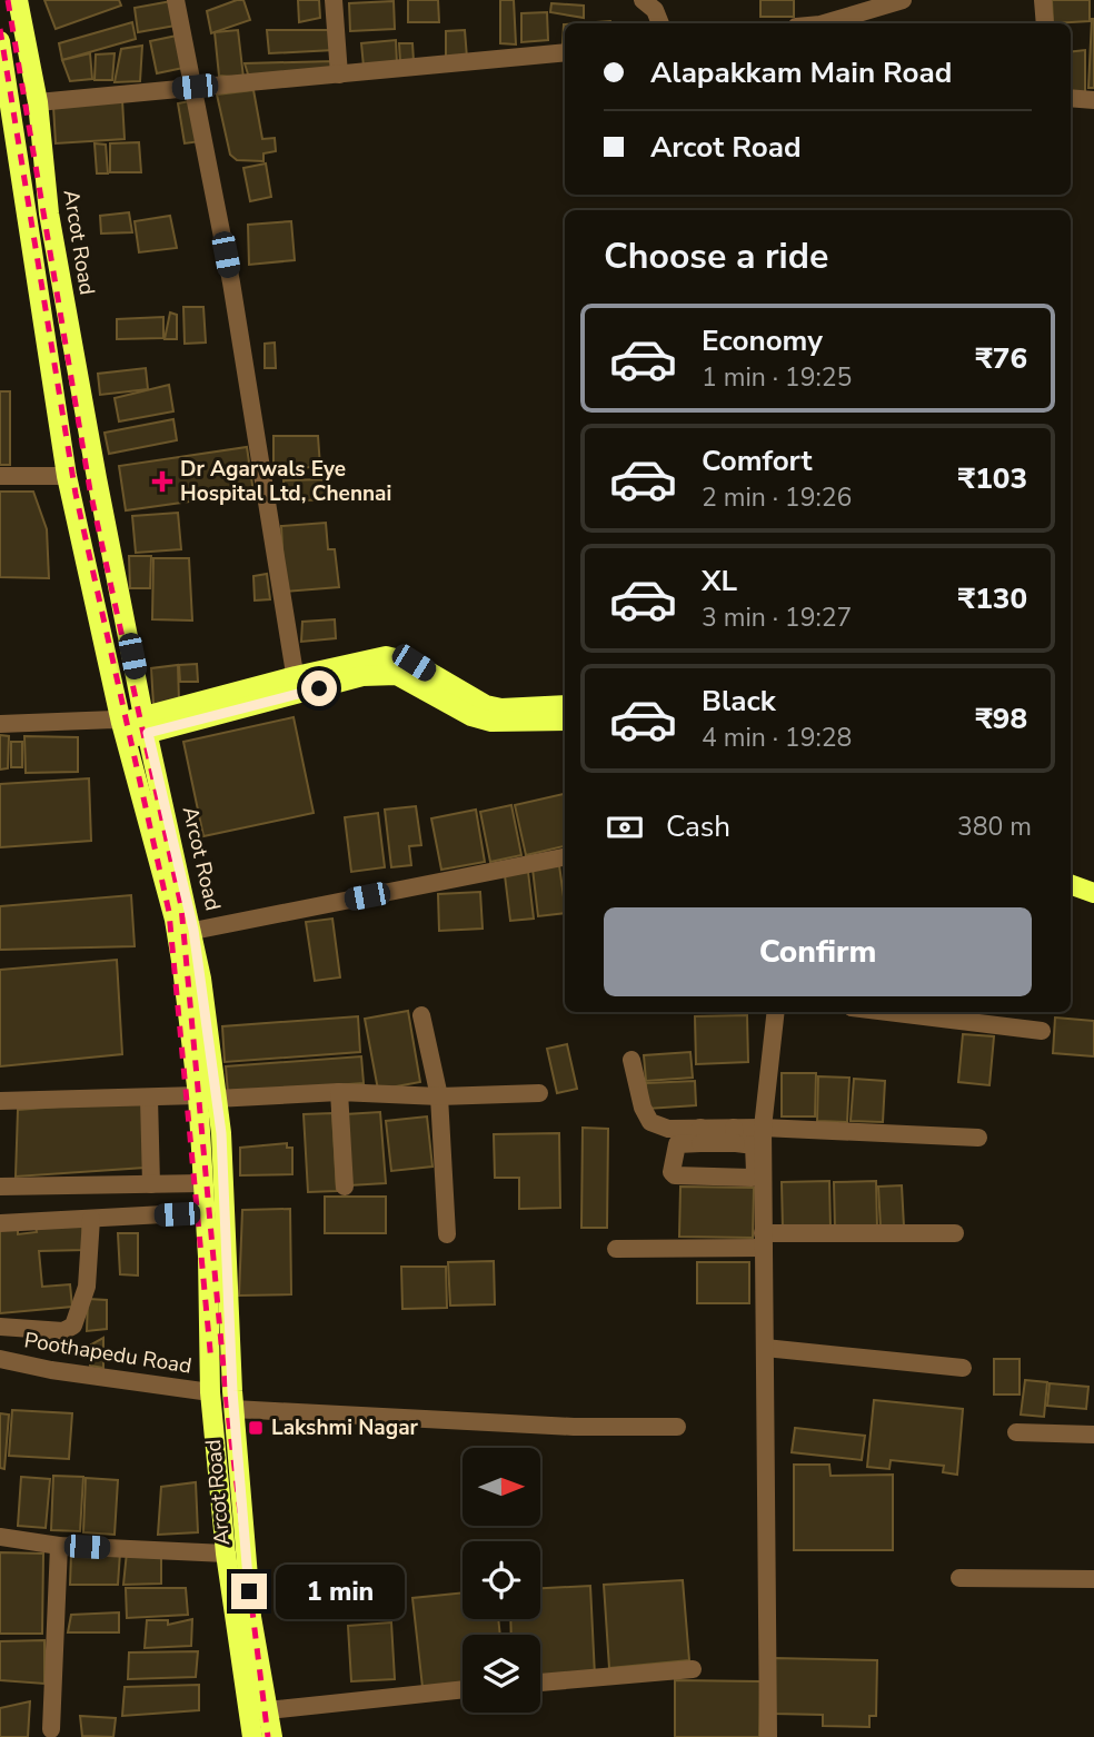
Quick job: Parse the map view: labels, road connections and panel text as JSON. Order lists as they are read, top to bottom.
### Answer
{
  "streets": {
    "main road": ["Arcot Road"],
    "street": ["Poothapedu Road"]
  },
  "crossings": [
    ["Arcot Road", "Poothapedu Road"]
  ],
  "places": {
    "health": ["Dr Agarwals Eye Hospital Ltd, Chennai"],
    "transit": ["Lakshmi Nagar"]
  },
  "north": "right",
  "page": {
    "banner": ["Alapakkam Main Road", "Arcot Road"],
    "heading": "Choose a ride",
    "list": [
      {
        "name": "Economy",
        "note": "1 min · 19:25",
        "value": "₹76"
      },
      {
        "name": "Comfort",
        "note": "2 min · 19:26",
        "value": "₹103"
      },
      {
        "name": "XL",
        "note": "3 min · 19:27",
        "value": "₹130"
      },
      {
        "name": "Black",
        "note": "4 min · 19:28",
        "value": "₹98"
      }
    ],
    "pay": ["Cash", "380 m"],
    "buttons": "Confirm",
    "bubble": "1 min"
  }
}
